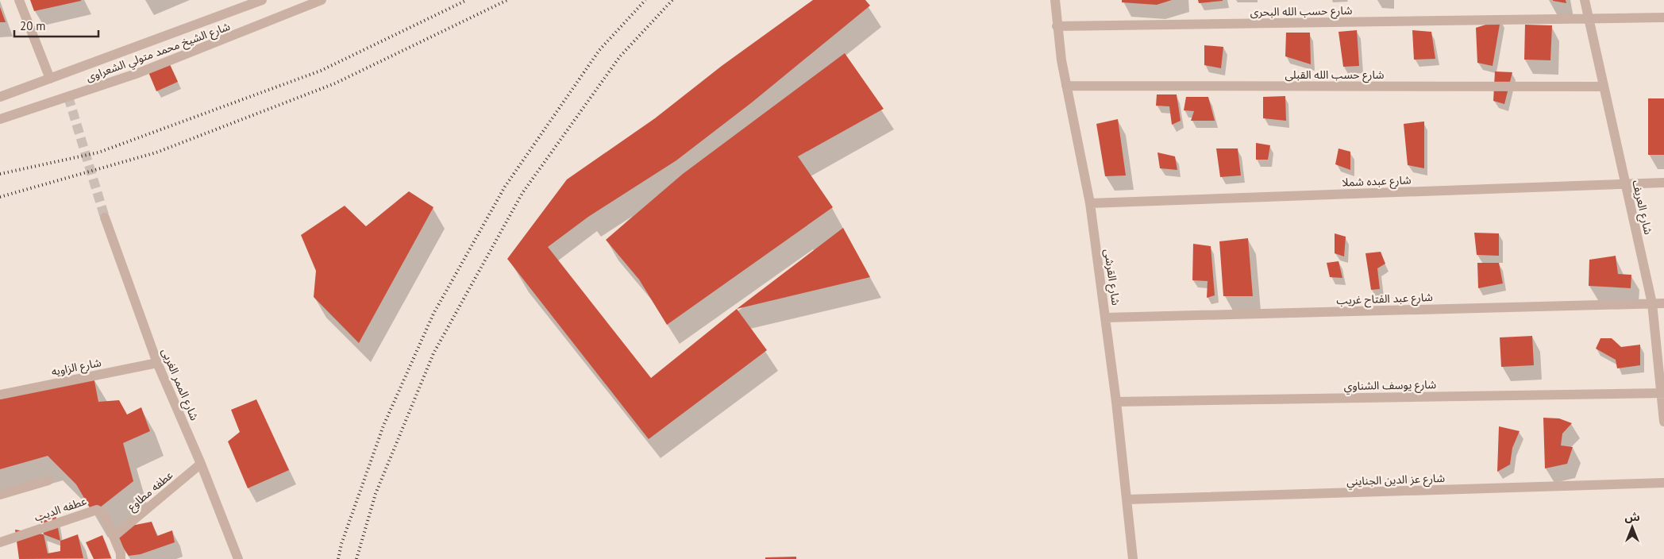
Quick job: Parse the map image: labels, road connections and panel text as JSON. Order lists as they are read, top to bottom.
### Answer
{
  "streets": {
    "street": [
      "شارع حسب الله البحرى",
      "شارع الشيخ محمد متولي الشعراوى",
      "شارع حسب الله القبلى",
      "شارع عبده شملا",
      "شارع العريف",
      "شارع القرشى",
      "شارع عبد الفتاح غريب",
      "شارع الزاويه",
      "شارع الممر الغربى",
      "شارع يوسف الشناوي",
      "شارع عز الدين الجنايني",
      "عطفه مطاوع",
      "عطفه الديب"
    ]
  },
  "crossings": [
    ["شارع حسب الله البحرى", "شارع العريف"],
    ["شارع حسب الله البحرى", "شارع القرشى"],
    ["شارع حسب الله القبلى", "شارع العريف"],
    ["شارع حسب الله القبلى", "شارع القرشى"],
    ["شارع عبده شملا", "شارع العريف"],
    ["شارع عبده شملا", "شارع القرشى"],
    ["شارع العريف", "شارع عبد الفتاح غريب"],
    ["شارع العريف", "شارع يوسف الشناوي"],
    ["شارع القرشى", "شارع عبد الفتاح غريب"],
    ["شارع القرشى", "شارع يوسف الشناوي"],
    ["شارع القرشى", "شارع عز الدين الجنايني"],
    ["شارع الزاويه", "شارع الممر الغربى"],
    ["شارع الممر الغربى", "عطفه مطاوع"],
    ["عطفه مطاوع", "عطفه الديب"]
  ],
  "scale_bar": "20 m",
  "north": "top"
}
